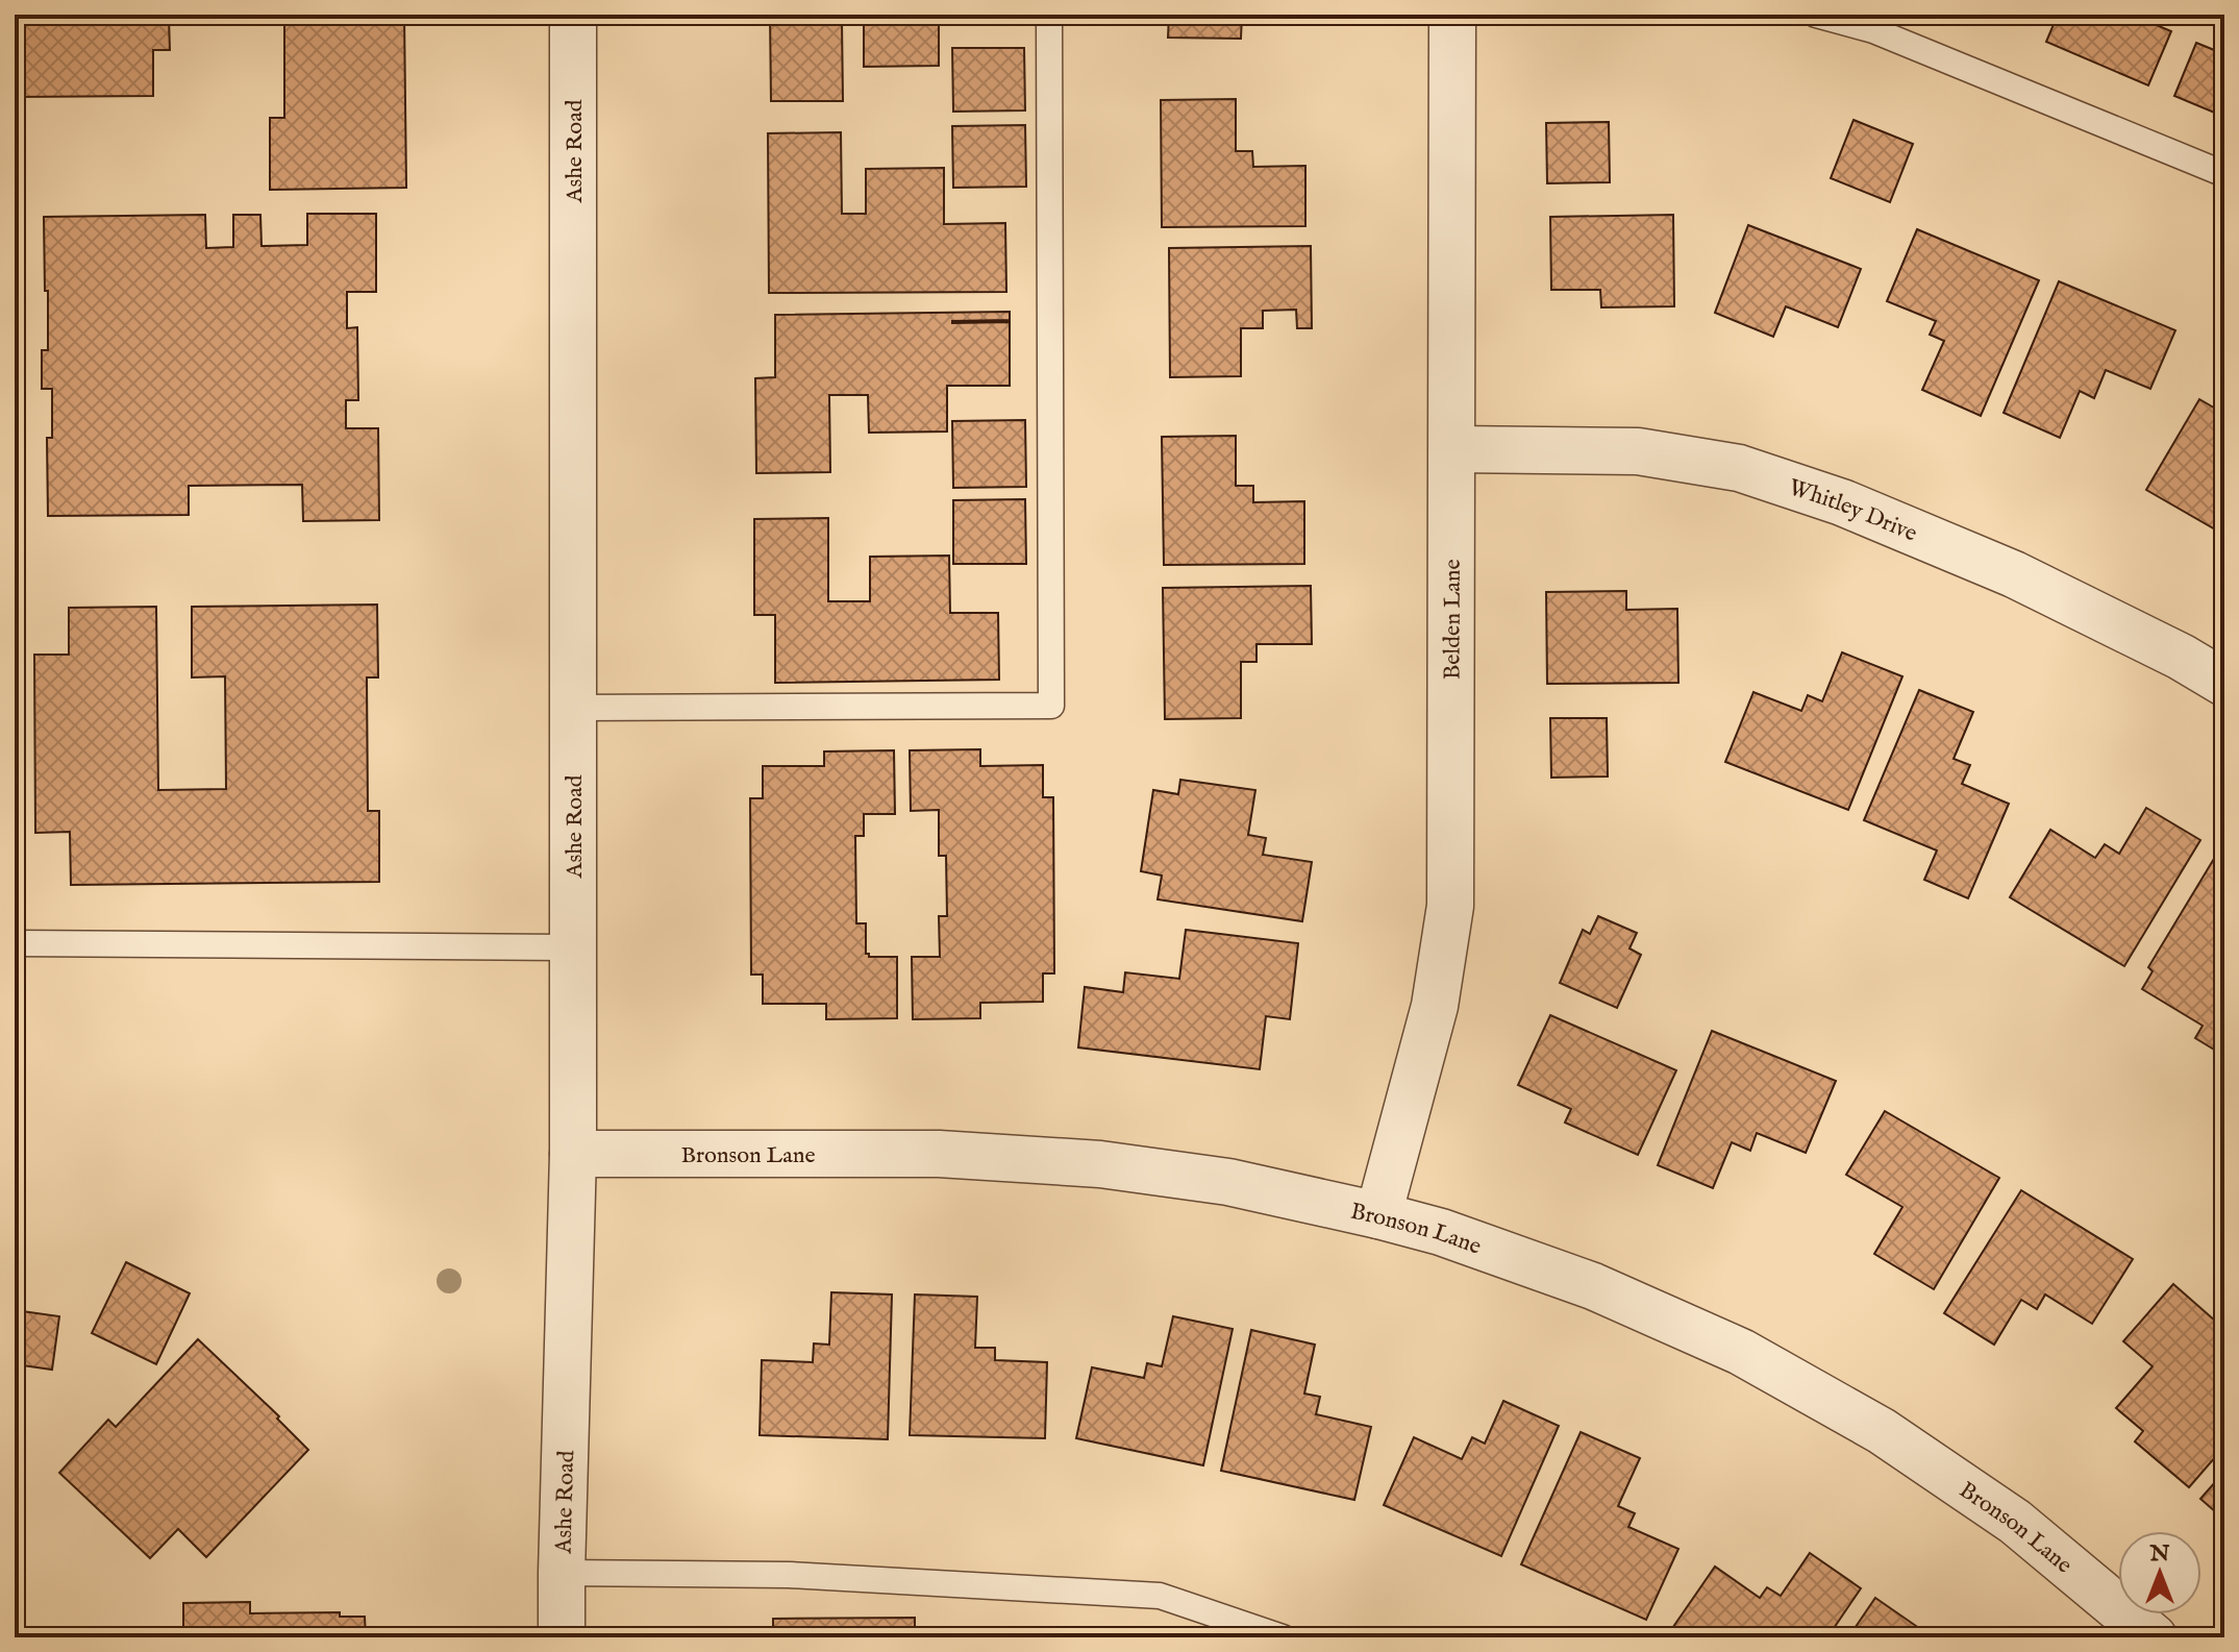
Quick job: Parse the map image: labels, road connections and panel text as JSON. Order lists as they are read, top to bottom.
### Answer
{
  "streets": {
    "street": [
      "Ashe Road",
      "Whitley Drive",
      "Belden Lane",
      "Bronson Lane"
    ]
  },
  "crossings": [
    ["Ashe Road", "Bronson Lane"],
    ["Whitley Drive", "Belden Lane"],
    ["Belden Lane", "Bronson Lane"]
  ],
  "north": "top"
}
